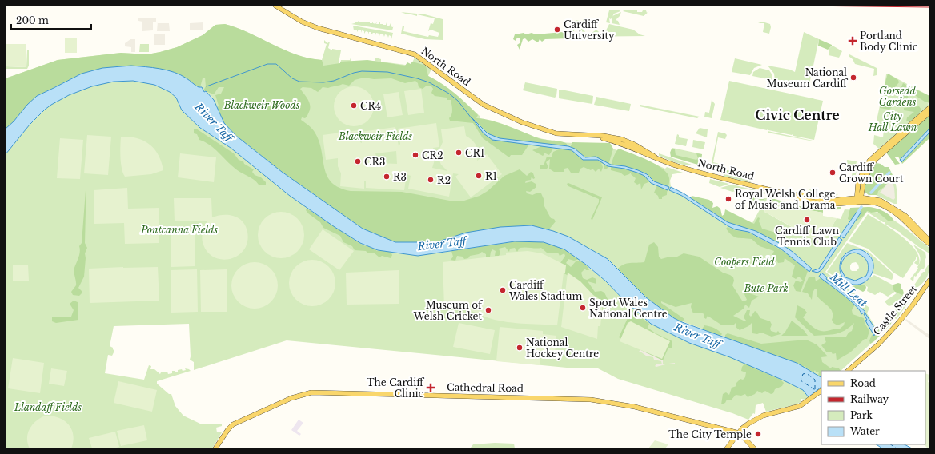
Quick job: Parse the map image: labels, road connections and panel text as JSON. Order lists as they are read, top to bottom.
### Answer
{
  "streets": {
    "main road": ["North Road", "Castle Street", "Cathedral Road"]
  },
  "districts": ["Civic Centre"],
  "water": ["River Taff", "Mill Leat"],
  "parks": [
    "Gorsedd Gardens",
    "Blackweir Woods",
    "City Hall Lawn",
    "Blackweir Fields",
    "Pontcanna Fields",
    "Coopers Field",
    "Bute Park",
    "Llandaff Fields"
  ],
  "places": {
    "other": [
      "Cardiff University",
      "National Museum Cardiff",
      "CR4",
      "CR1",
      "CR2",
      "CR3",
      "Cardiff Crown Court",
      "R1",
      "R3",
      "R2",
      "Royal Welsh College of Music and Drama",
      "Cardiff Lawn Tennis Club",
      "Cardiff Wales Stadium",
      "Sport Wales National Centre",
      "Museum of Welsh Cricket",
      "National Hockey Centre",
      "The City Temple"
    ],
    "health": ["Portland Body Clinic", "The Cardiff Clinic"]
  },
  "legend": [
    "Road",
    "Railway",
    "Park",
    "Water"
  ],
  "scale_bar": "200 m"
}
